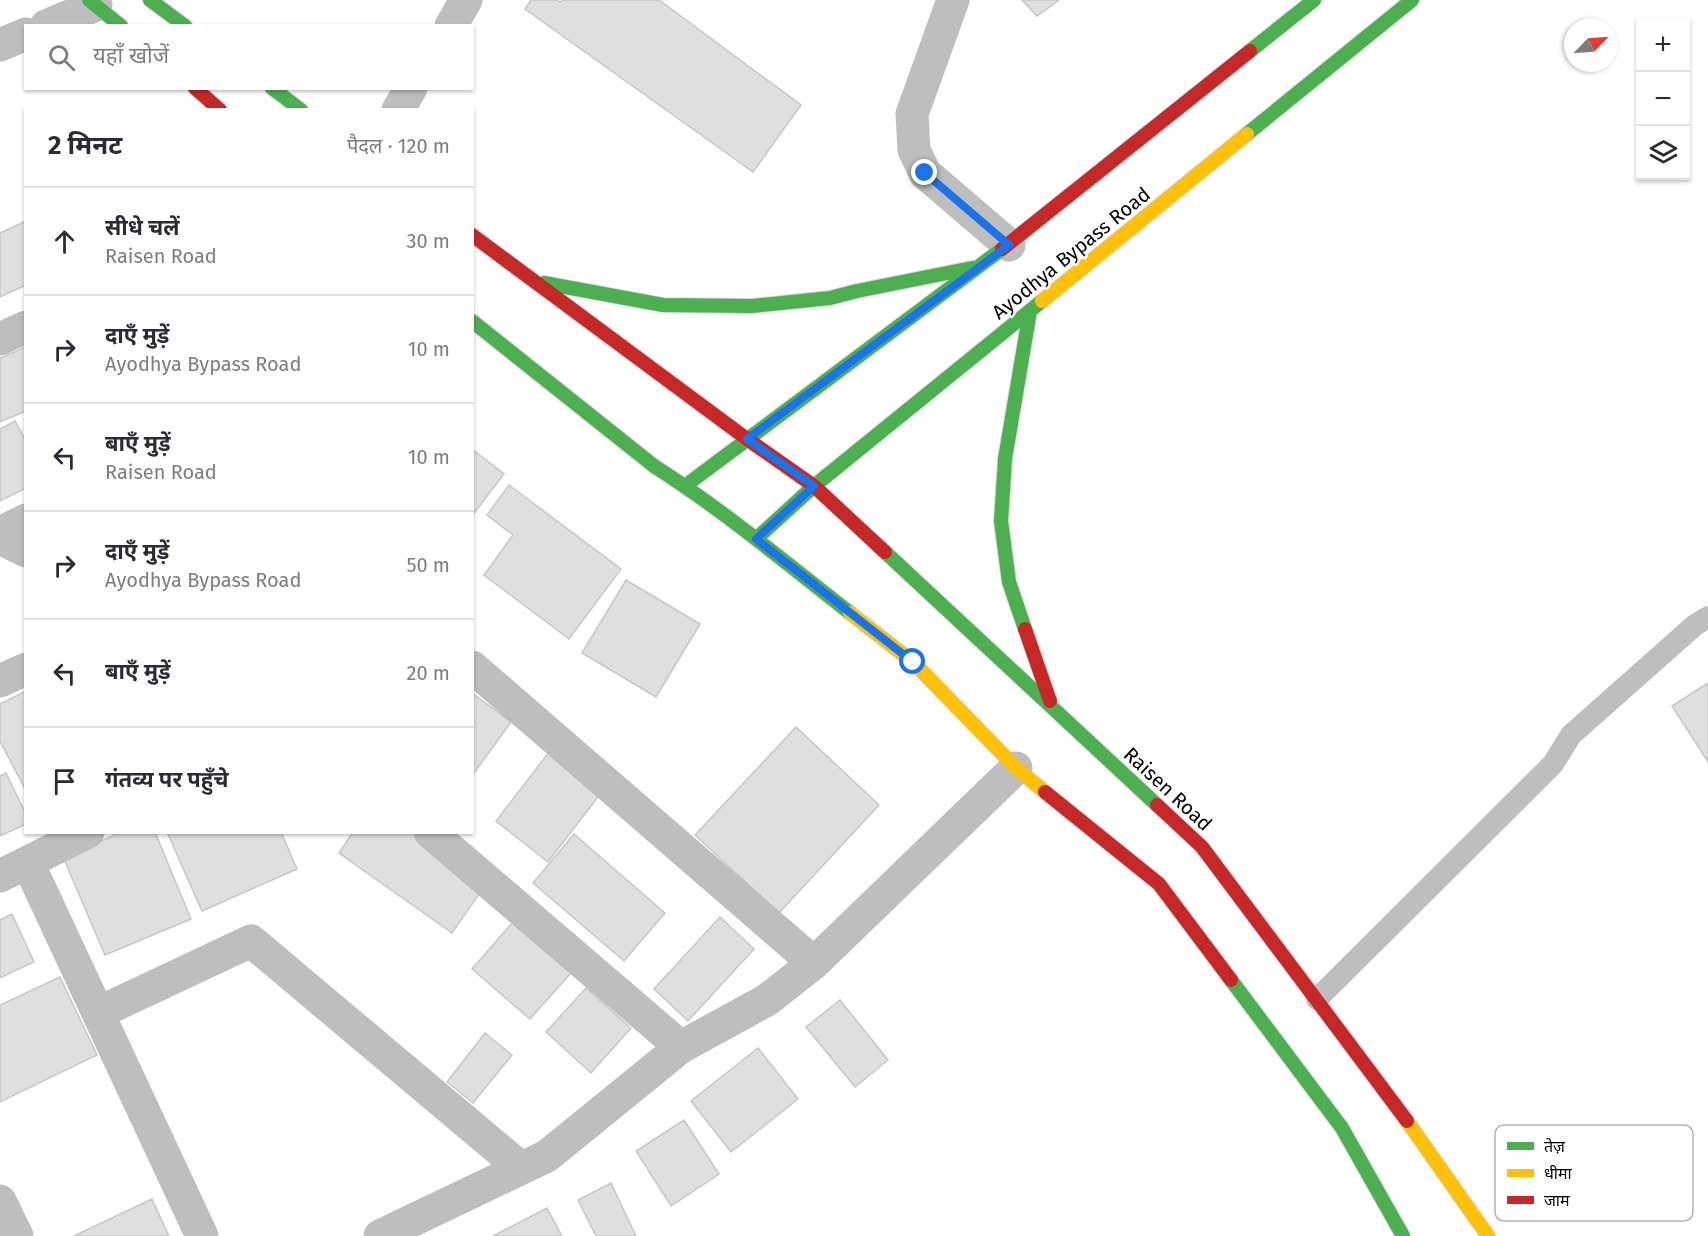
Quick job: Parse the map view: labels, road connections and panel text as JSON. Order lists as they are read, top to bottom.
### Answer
{
  "streets": {
    "main road": ["Ayodhya Bypass Road", "Raisen Road"]
  },
  "crossings": [
    ["Ayodhya Bypass Road", "Raisen Road"]
  ],
  "legend": ["तेज़", "धीमा", "जाम"],
  "north": "top right",
  "page": {
    "map_buttons": ["+", "−"],
    "search": "यहाँ खोजें",
    "heading": ["2 मिनट", "पैदल · 120 m"],
    "list": [
      ["सीधे चलें", "Raisen Road", "30 m"],
      ["दाएँ मुड़ें", "Ayodhya Bypass Road", "10 m"],
      ["बाएँ मुड़ें", "Raisen Road", "10 m"],
      ["दाएँ मुड़ें", "Ayodhya Bypass Road", "50 m"],
      ["बाएँ मुड़ें", "20 m"],
      "गंतव्य पर पहुँचे"
    ]
  }
}
